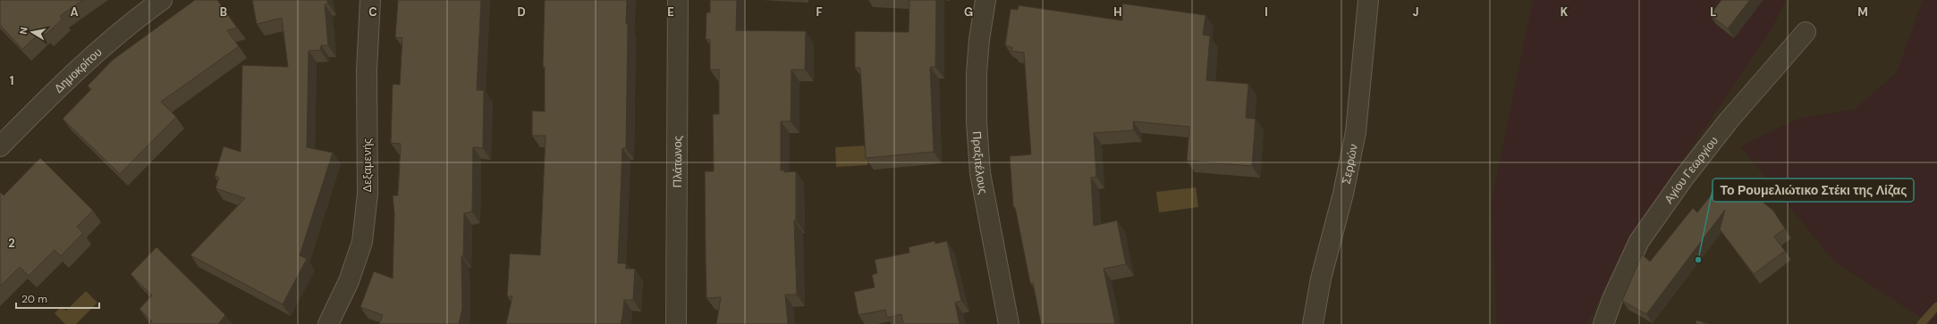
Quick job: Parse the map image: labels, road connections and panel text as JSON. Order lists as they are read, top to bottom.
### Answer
{
  "streets": {
    "street": [
      "Δημοκρίτου",
      "Πλάτωνος",
      "Πραξιτέλους",
      "Σερρών",
      "Δεξαμενής",
      "Αγίου Γεωργίου"
    ]
  },
  "places": ["Το Ρουμελιώτικο Στέκι της Λίζας"],
  "scale_bar": "20 m",
  "north": "left",
  "grid": {
    "columns": [
      "A",
      "B",
      "C",
      "D",
      "E",
      "F",
      "G",
      "H",
      "I",
      "J",
      "K",
      "L",
      "M"
    ],
    "rows": ["1", "2"]
  }
}
